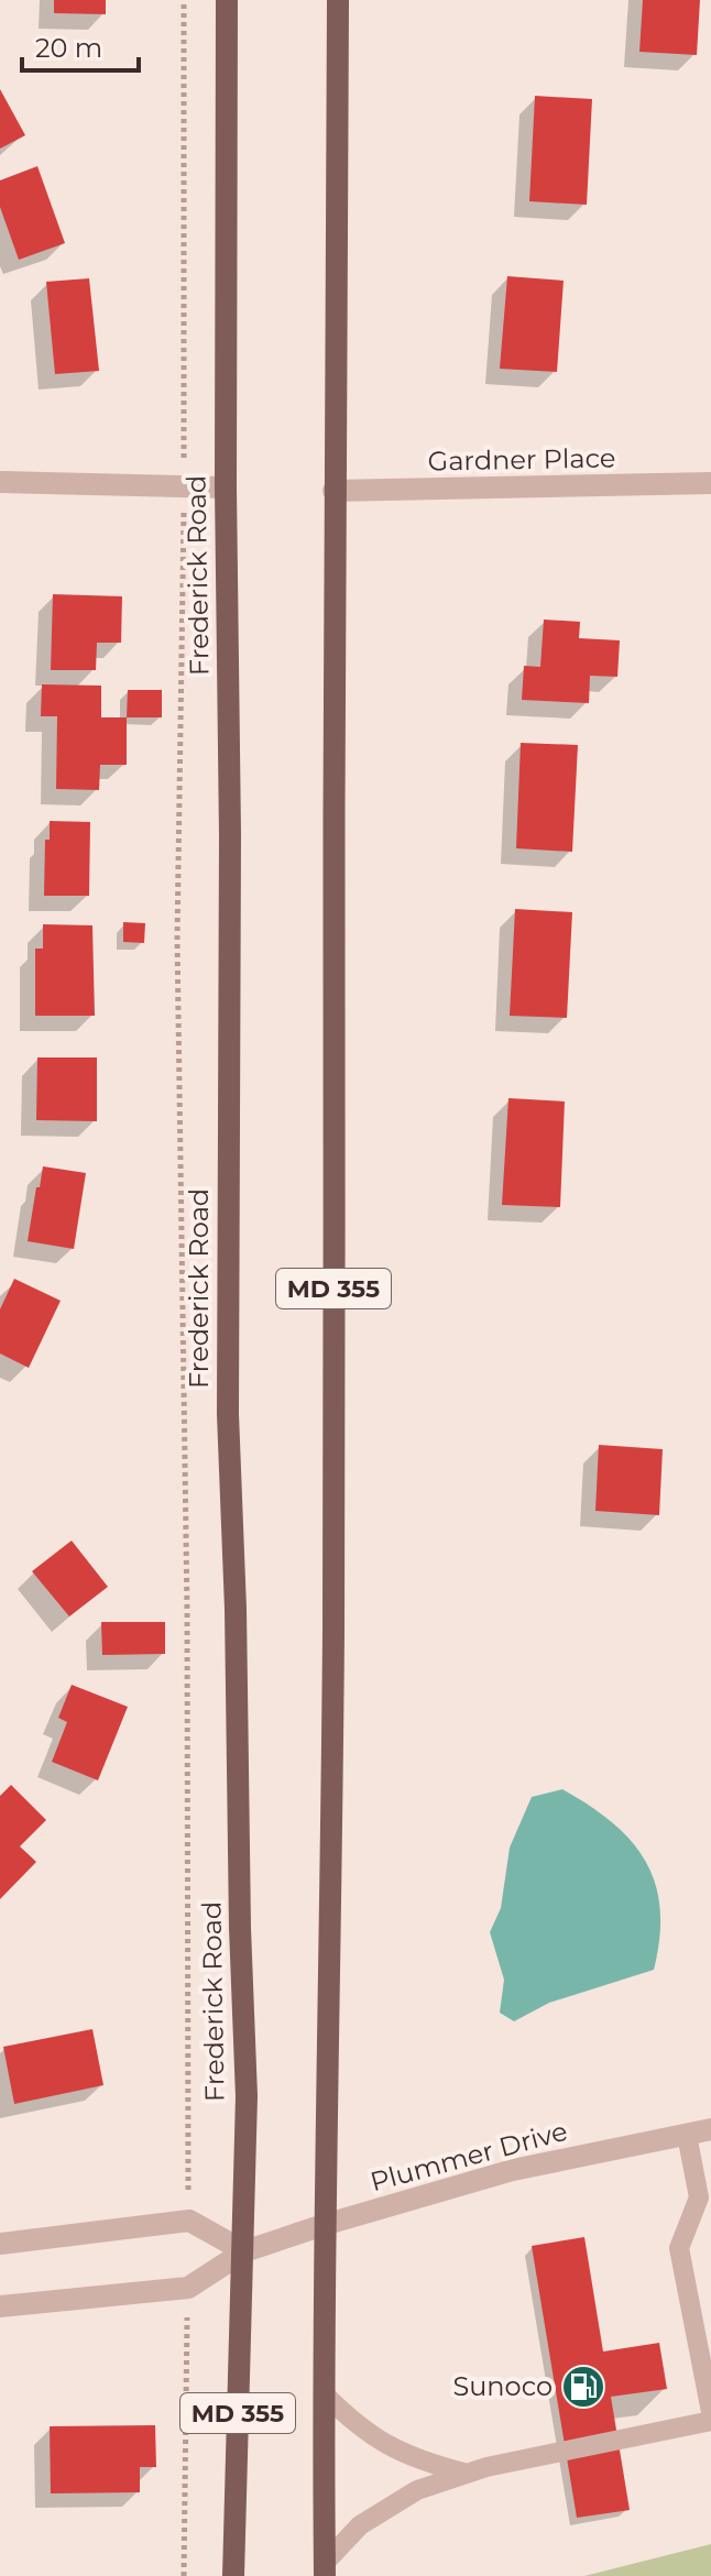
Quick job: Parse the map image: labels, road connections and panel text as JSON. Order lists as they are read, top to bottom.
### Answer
{
  "streets": {
    "main road": ["Frederick Road", "MD 355"],
    "street": ["Gardner Place", "Plummer Drive"]
  },
  "crossings": [
    ["Gardner Place", "MD 355"],
    ["Frederick Road", "Plummer Drive"],
    ["MD 355", "Plummer Drive"]
  ],
  "places": {
    "fuel station": ["Sunoco"]
  },
  "scale_bar": "20 m"
}
